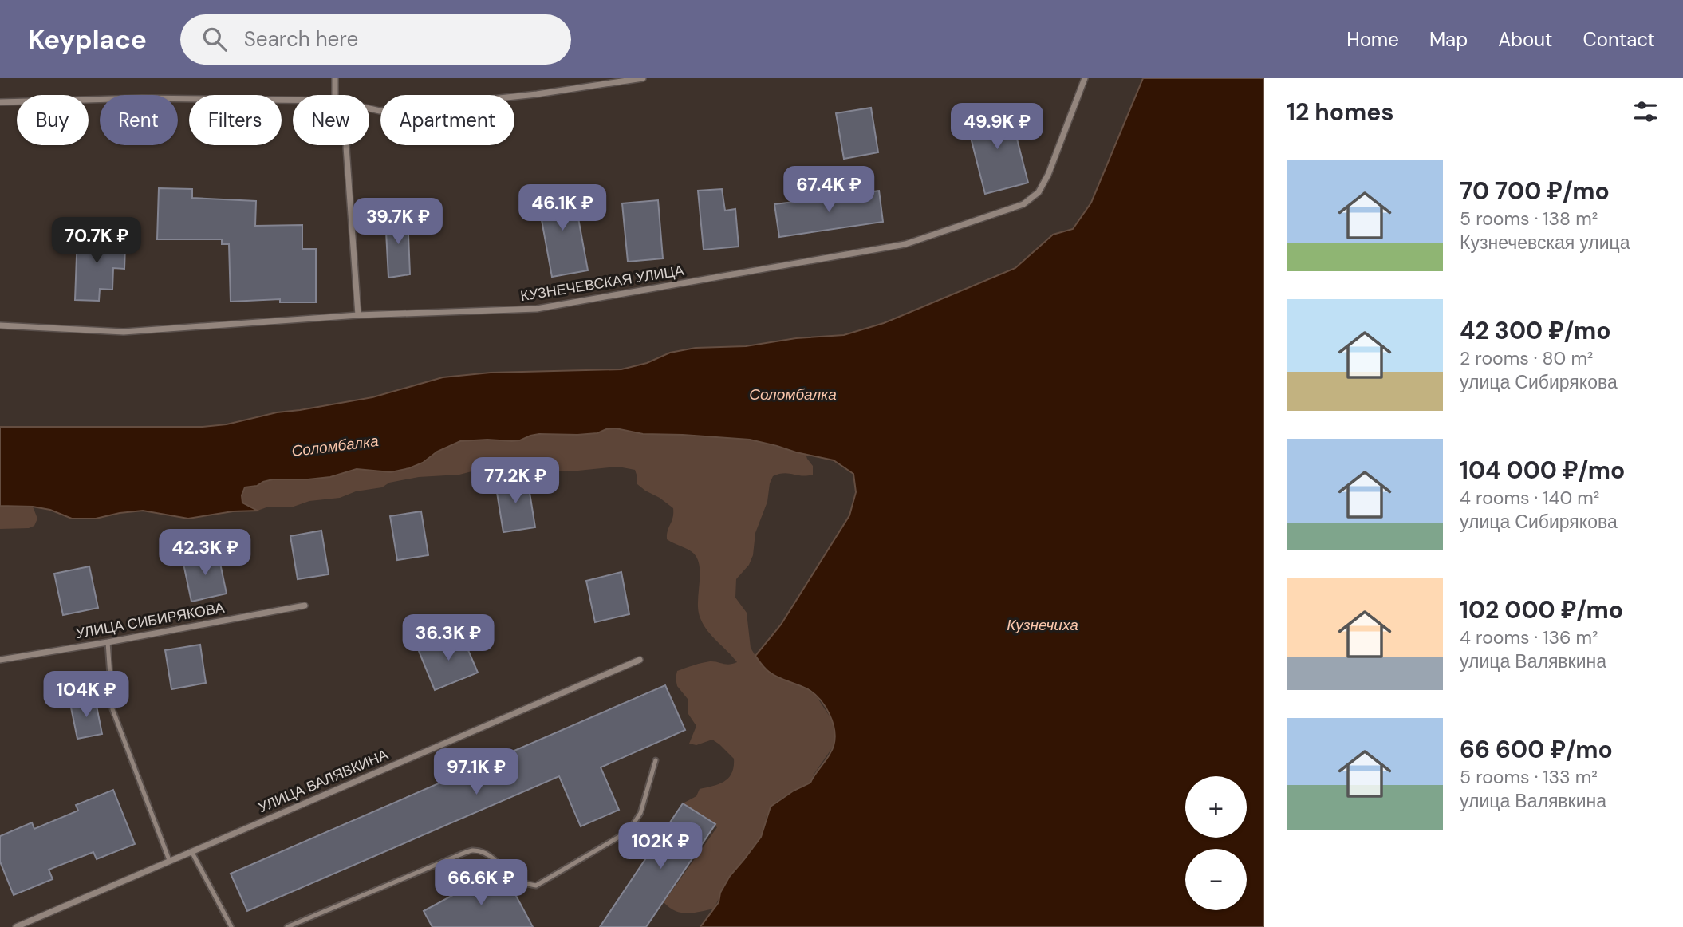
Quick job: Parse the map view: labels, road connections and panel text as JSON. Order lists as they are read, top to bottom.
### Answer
{
  "streets": {
    "street": ["КУЗНЕЧЕВСКАЯ УЛИЦА", "УЛИЦА СИБИРЯКОВА", "УЛИЦА ВАЛЯВКИНА"]
  },
  "water": ["Соломбалка", "Кузнечиха"],
  "page": {
    "header": "Keyplace",
    "search": "Search here",
    "nav": [
      "Home",
      "Map",
      "About",
      "Contact"
    ],
    "heading": "12 homes",
    "chip": [
      "Buy",
      "Rent",
      "Filters",
      "New",
      "Apartment"
    ],
    "price": [
      "49.9K ₽",
      "67.4K ₽",
      "46.1K ₽",
      "39.7K ₽",
      "70.7K ₽",
      "77.2K ₽",
      "42.3K ₽",
      "36.3K ₽",
      "104K ₽",
      "97.1K ₽",
      "102K ₽",
      "66.6K ₽"
    ],
    "list": [
      {
        "name": "70 700 ₽/mo",
        "note": "5 rooms · 138 m² · Кузнечевская улица"
      },
      {
        "name": "42 300 ₽/mo",
        "note": "2 rooms · 80 m² · улица Сибирякова"
      },
      {
        "name": "104 000 ₽/mo",
        "note": "4 rooms · 140 m² · улица Сибирякова"
      },
      {
        "name": "102 000 ₽/mo",
        "note": "4 rooms · 136 m² · улица Валявкина"
      },
      {
        "name": "66 600 ₽/mo",
        "note": "5 rooms · 133 m² · улица Валявкина"
      }
    ],
    "map_buttons": ["+", "−"]
  }
}
